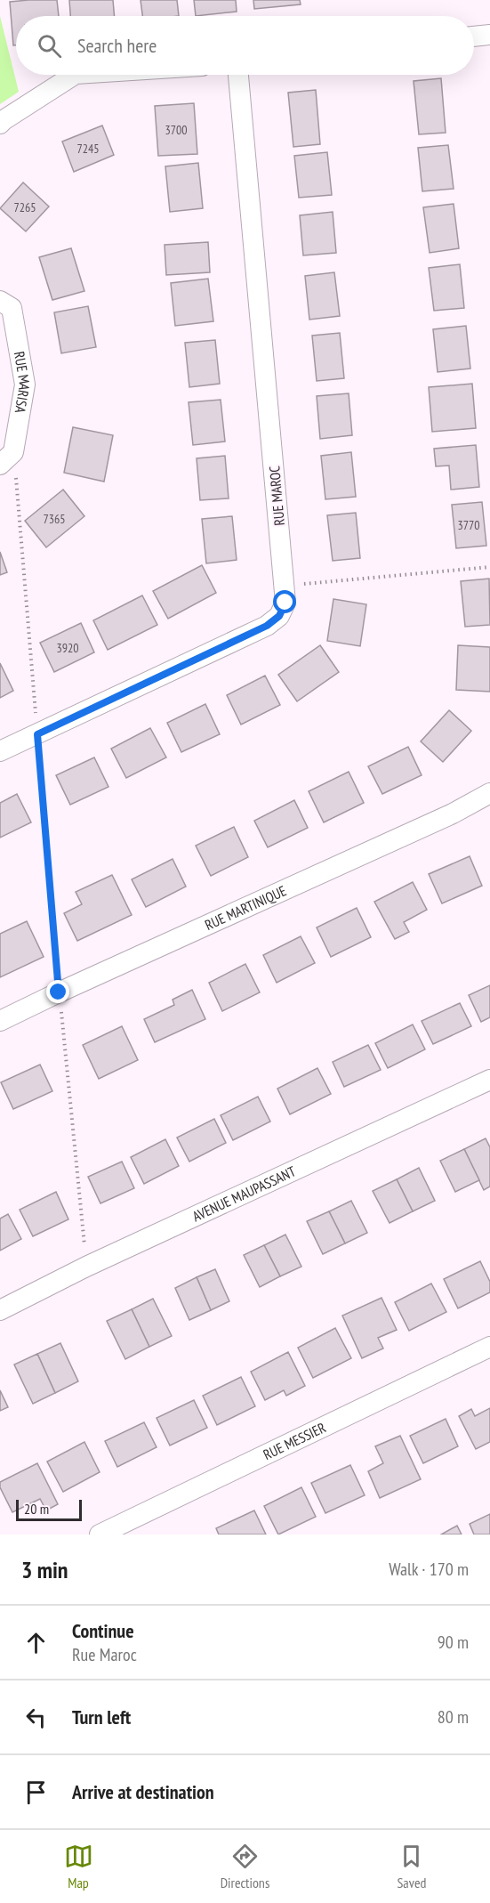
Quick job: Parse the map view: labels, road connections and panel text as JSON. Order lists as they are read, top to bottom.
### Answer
{
  "streets": {
    "street": [
      "RUE MARISA",
      "RUE MAROC",
      "RUE MARTINIQUE",
      "AVENUE MAUPASSANT",
      "RUE MESSIER"
    ]
  },
  "house_numbers": [
    "3700",
    "7245",
    "7265",
    "7365",
    "3770",
    "3920"
  ],
  "scale_bar": "20 m",
  "page": {
    "search": "Search here",
    "scale": "20 m",
    "heading": ["3 min", "Walk · 170 m"],
    "list": [
      ["Continue", "Rue Maroc", "90 m"],
      ["Turn left", "80 m"],
      "Arrive at destination"
    ],
    "nav": ["Map", "Directions", "Saved"]
  }
}
